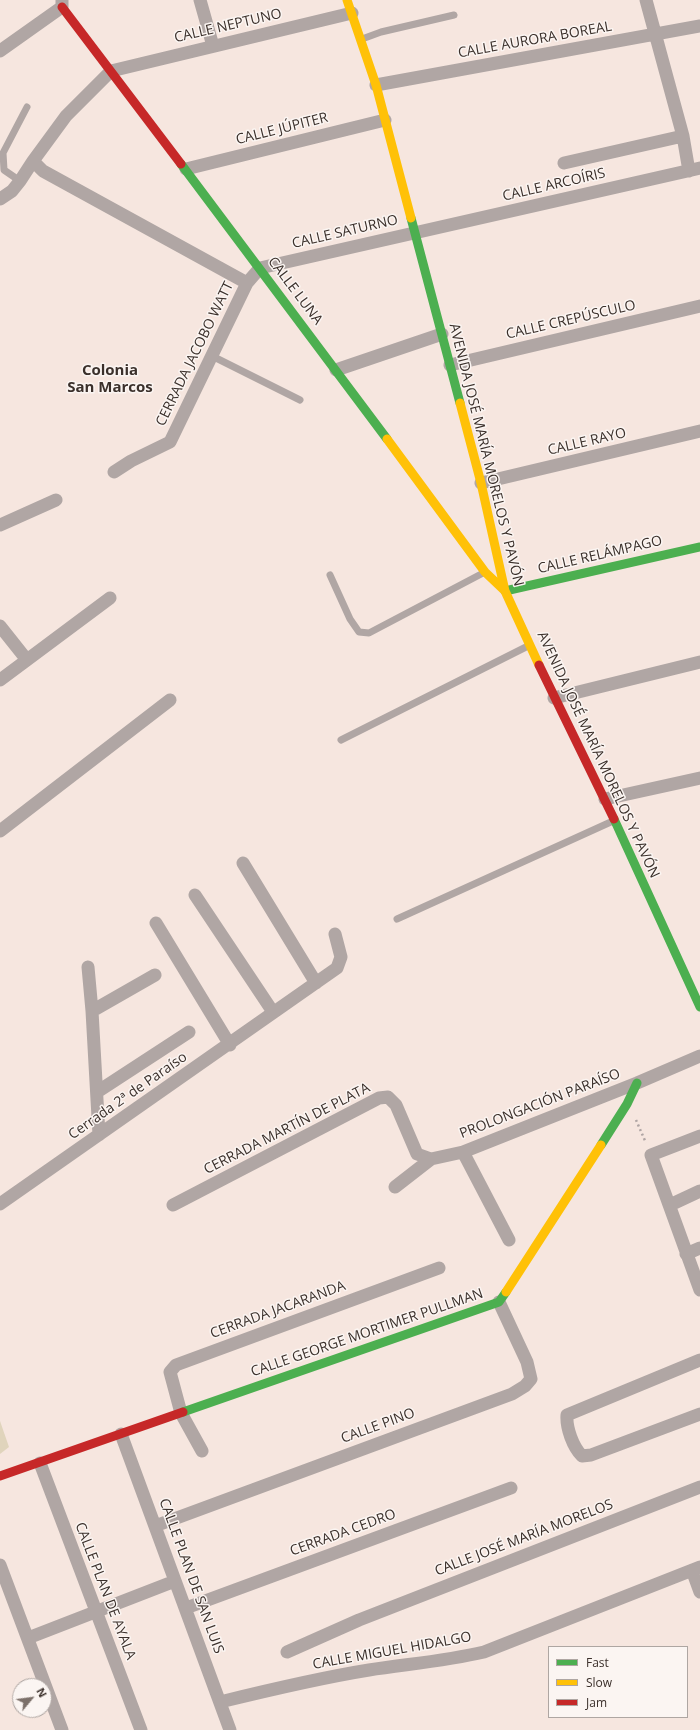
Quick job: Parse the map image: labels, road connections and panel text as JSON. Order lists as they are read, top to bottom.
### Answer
{
  "streets": {
    "street": [
      "CALLE NEPTUNO",
      "CALLE AURORA BOREAL",
      "CALLE JÚPITER",
      "CALLE ARCOÍRIS",
      "CALLE SATURNO",
      "CALLE LUNA",
      "CALLE CREPÚSCULO",
      "CERRADA JACOBO WATT",
      "CALLE RAYO",
      "AVENIDA JOSÉ MARÍA MORELOS Y PAVÓN",
      "CALLE RELÁMPAGO",
      "Cerrada 2ª de Paraíso",
      "PROLONGACIÓN PARAÍSO",
      "CERRADA MARTÍN DE PLATA",
      "CERRADA JACARANDA",
      "CALLE GEORGE MORTIMER PULLMAN",
      "CALLE PINO",
      "CERRADA CEDRO",
      "CALLE JOSÉ MARÍA MORELOS",
      "CALLE PLAN DE SAN LUIS",
      "CALLE PLAN DE AYALA",
      "CALLE MIGUEL HIDALGO"
    ]
  },
  "crossings": [
    ["CALLE NEPTUNO", "CALLE LUNA"],
    ["CALLE NEPTUNO", "AVENIDA JOSÉ MARÍA MORELOS Y PAVÓN"],
    ["CALLE AURORA BOREAL", "AVENIDA JOSÉ MARÍA MORELOS Y PAVÓN"],
    ["CALLE JÚPITER", "CALLE LUNA"],
    ["CALLE JÚPITER", "AVENIDA JOSÉ MARÍA MORELOS Y PAVÓN"],
    ["CALLE ARCOÍRIS", "CALLE SATURNO"],
    ["CALLE ARCOÍRIS", "AVENIDA JOSÉ MARÍA MORELOS Y PAVÓN"],
    ["CALLE SATURNO", "CALLE LUNA"],
    ["CALLE SATURNO", "CERRADA JACOBO WATT"],
    ["CALLE SATURNO", "AVENIDA JOSÉ MARÍA MORELOS Y PAVÓN"],
    ["CALLE LUNA", "CERRADA JACOBO WATT"],
    ["CALLE LUNA", "AVENIDA JOSÉ MARÍA MORELOS Y PAVÓN"],
    ["CALLE LUNA", "CALLE RELÁMPAGO"],
    ["CALLE CREPÚSCULO", "AVENIDA JOSÉ MARÍA MORELOS Y PAVÓN"],
    ["CALLE RAYO", "AVENIDA JOSÉ MARÍA MORELOS Y PAVÓN"],
    ["AVENIDA JOSÉ MARÍA MORELOS Y PAVÓN", "CALLE RELÁMPAGO"],
    ["PROLONGACIÓN PARAÍSO", "CERRADA MARTÍN DE PLATA"],
    ["PROLONGACIÓN PARAÍSO", "CALLE GEORGE MORTIMER PULLMAN"],
    ["CERRADA JACARANDA", "CALLE GEORGE MORTIMER PULLMAN"],
    ["CALLE GEORGE MORTIMER PULLMAN", "CALLE PINO"],
    ["CALLE GEORGE MORTIMER PULLMAN", "CALLE PLAN DE SAN LUIS"],
    ["CALLE GEORGE MORTIMER PULLMAN", "CALLE PLAN DE AYALA"],
    ["CALLE PINO", "CALLE PLAN DE SAN LUIS"],
    ["CERRADA CEDRO", "CALLE PLAN DE SAN LUIS"],
    ["CALLE PLAN DE SAN LUIS", "CALLE MIGUEL HIDALGO"]
  ],
  "districts": ["Colonia San Marcos"],
  "legend": ["Fast", "Slow", "Jam"],
  "north": "top right"
}
